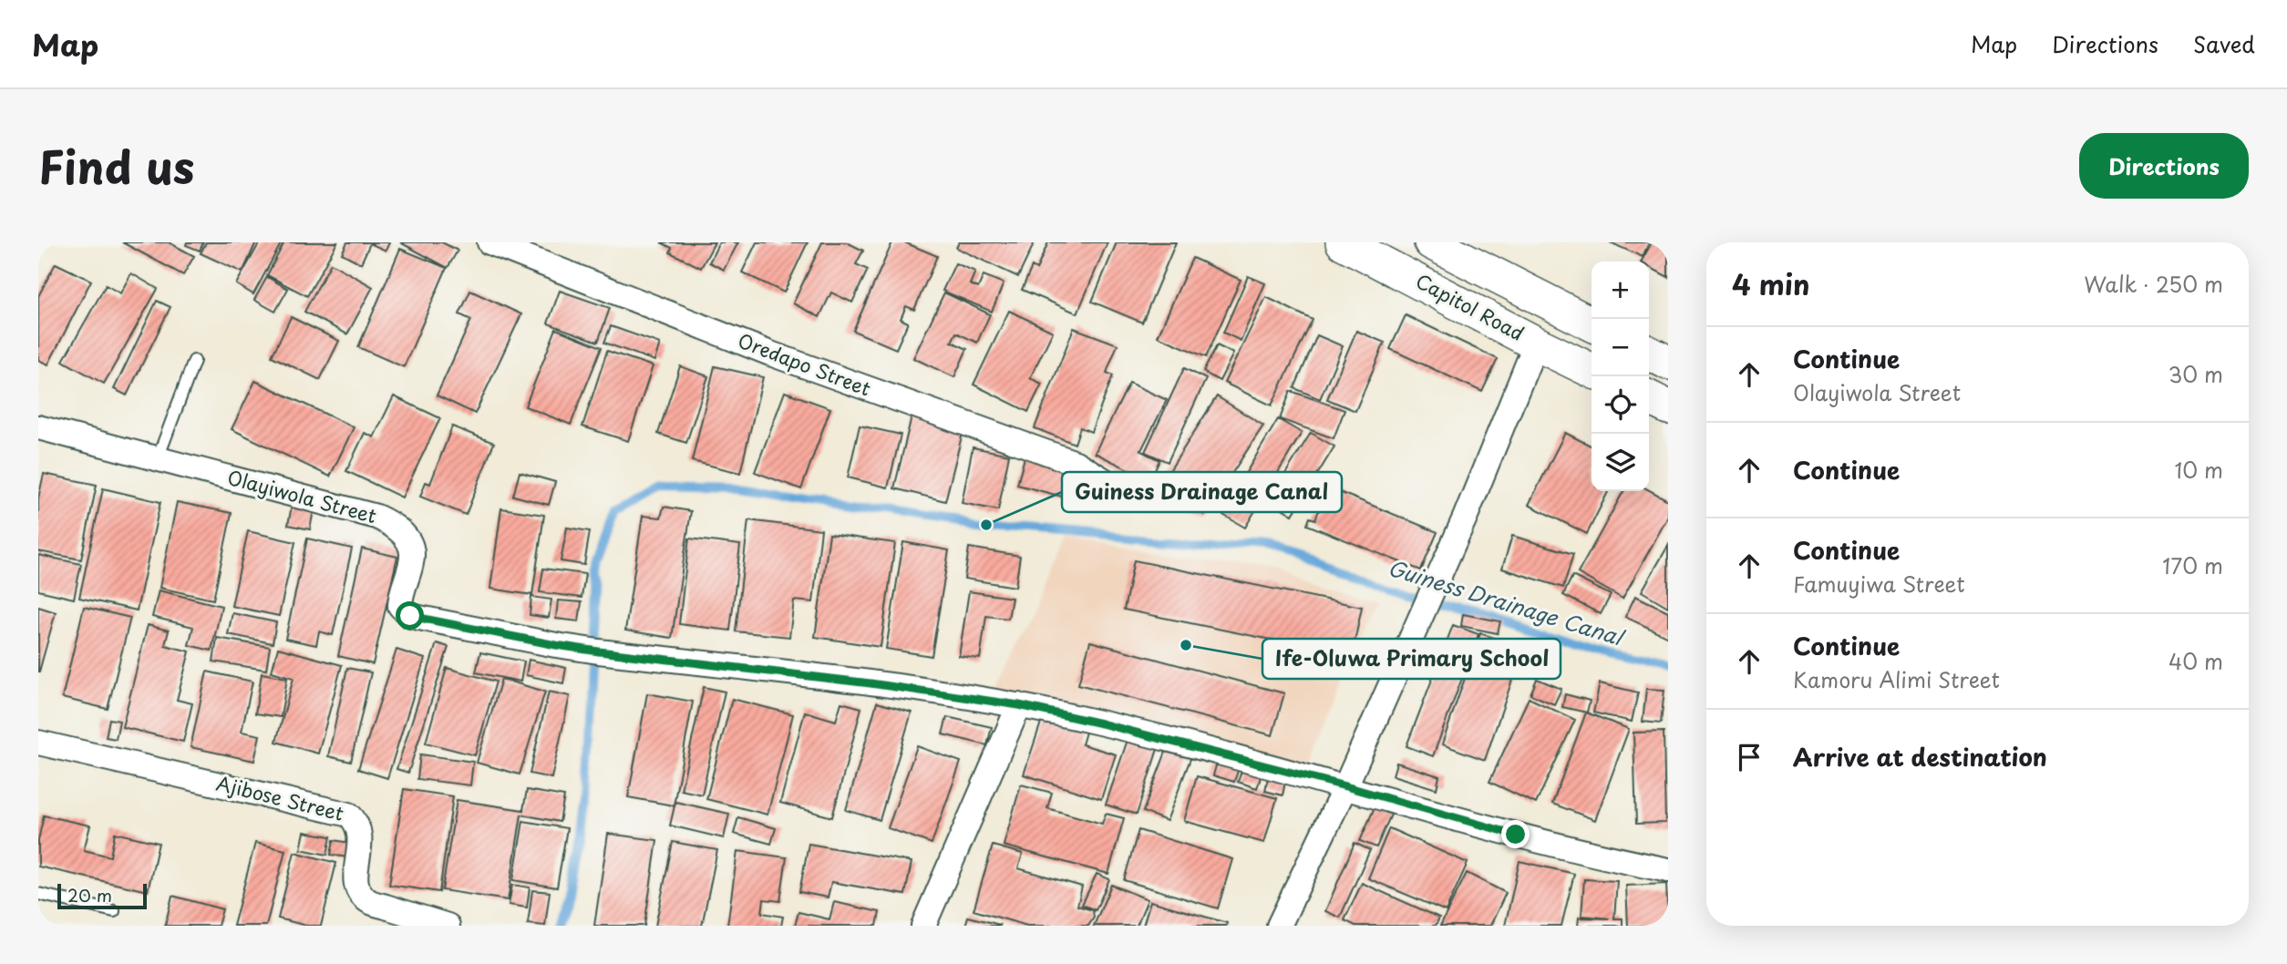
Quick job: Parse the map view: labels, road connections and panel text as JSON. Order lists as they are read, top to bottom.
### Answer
{
  "streets": {
    "main road": ["Capitol Road"],
    "street": ["Oredapo Street", "Olayiwola Street", "Ajibose Street"]
  },
  "water": ["Guiness Drainage Canal"],
  "places": ["Guiness Drainage Canal", "Ife-Oluwa Primary School"],
  "scale_bar": "20 m",
  "page": {
    "header": "Map",
    "nav": ["Map", "Directions", "Saved"],
    "title": "Find us",
    "buttons": "Directions",
    "heading": ["4 min", "Walk · 250 m"],
    "map_buttons": ["+", "−"],
    "list": [
      ["Continue", "Olayiwola Street", "30 m"],
      ["Continue", "10 m"],
      ["Continue", "Famuyiwa Street", "170 m"],
      ["Continue", "Kamoru Alimi Street", "40 m"],
      "Arrive at destination"
    ],
    "scale": "20 m"
  }
}
